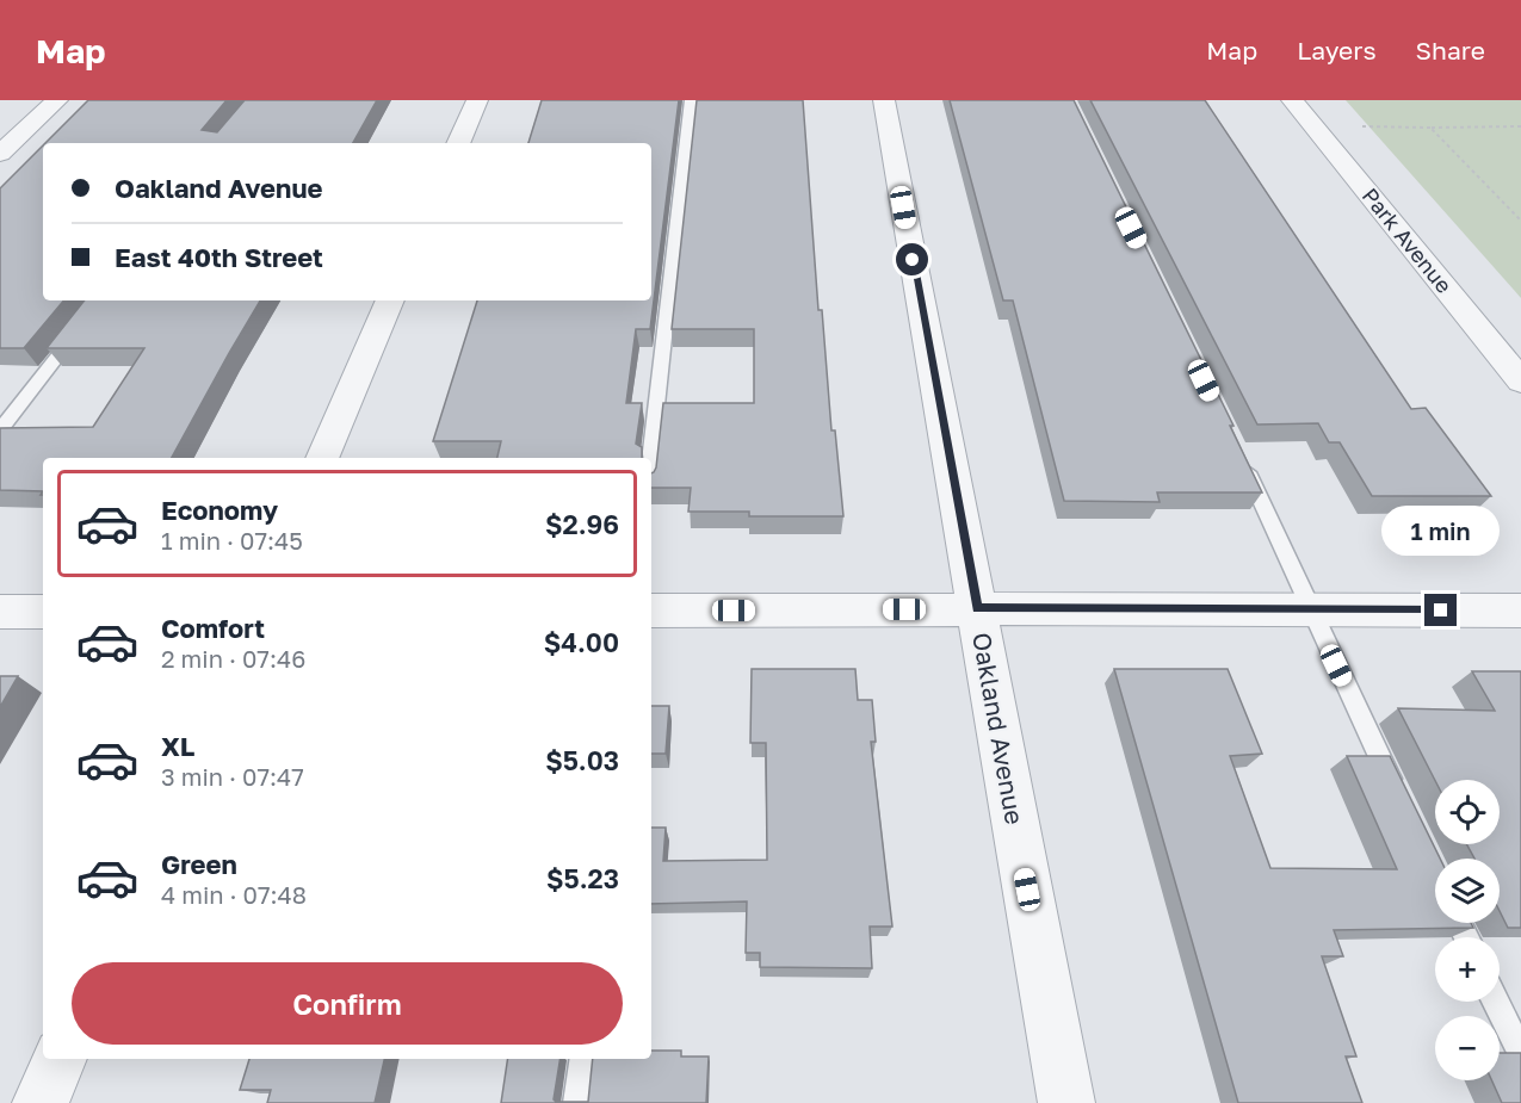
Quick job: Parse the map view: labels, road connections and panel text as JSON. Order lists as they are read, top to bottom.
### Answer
{
  "streets": {
    "street": ["Park Avenue", "Oakland Avenue"]
  },
  "page": {
    "header": "Map",
    "nav": ["Map", "Layers", "Share"],
    "banner": ["Oakland Avenue", "East 40th Street"],
    "list": [
      {
        "name": "Economy",
        "note": "1 min · 07:45",
        "value": "$2.96"
      },
      {
        "name": "Comfort",
        "note": "2 min · 07:46",
        "value": "$4.00"
      },
      {
        "name": "XL",
        "note": "3 min · 07:47",
        "value": "$5.03"
      },
      {
        "name": "Green",
        "note": "4 min · 07:48",
        "value": "$5.23"
      }
    ],
    "bubble": "1 min",
    "map_buttons": ["+", "−"],
    "buttons": "Confirm"
  }
}
